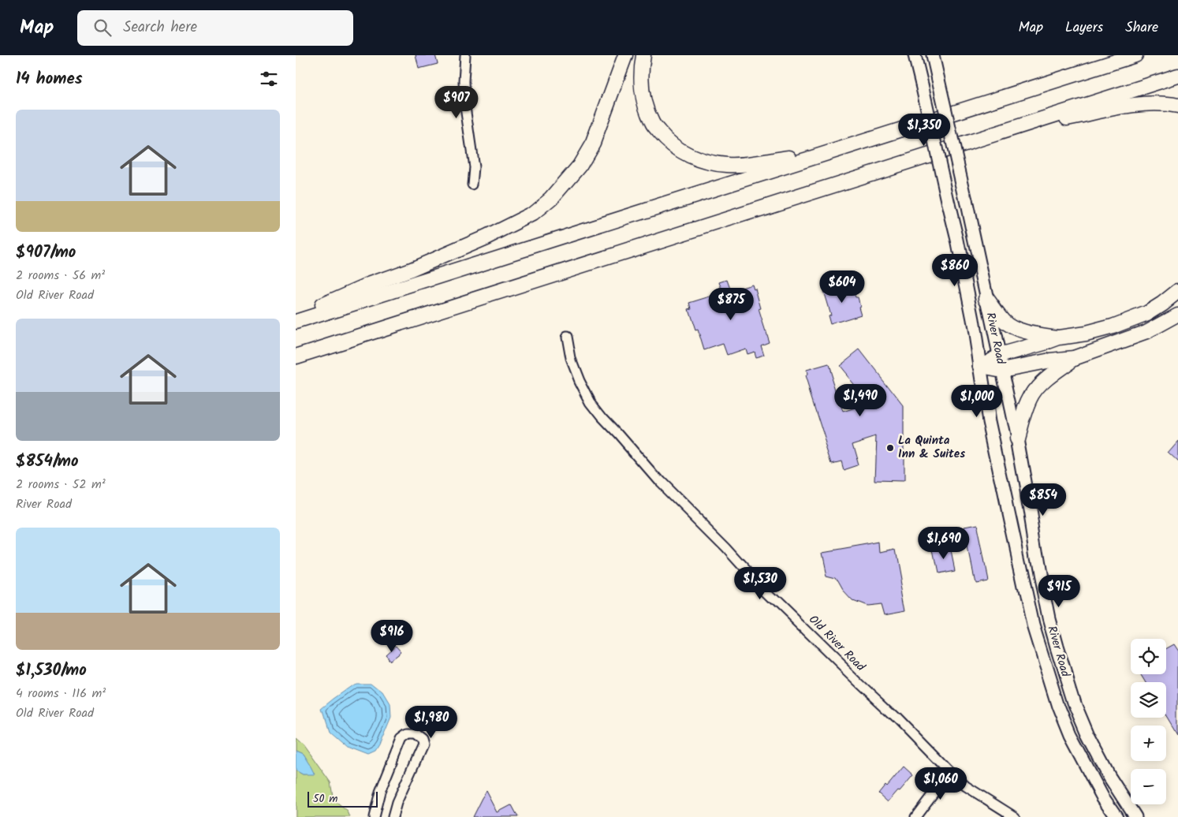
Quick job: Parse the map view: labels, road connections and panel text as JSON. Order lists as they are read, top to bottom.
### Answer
{
  "streets": {
    "main road": ["River Road"],
    "street": ["Old River Road"]
  },
  "places": ["La Quinta Inn & Suites"],
  "scale_bar": "50 m",
  "page": {
    "header": "Map",
    "search": "Search here",
    "nav": ["Map", "Layers", "Share"],
    "heading": "14 homes",
    "price": [
      "$907",
      "$1,350",
      "$860",
      "$604",
      "$875",
      "$1,490",
      "$1,000",
      "$854",
      "$1,690",
      "$1,530",
      "$915",
      "$916",
      "$1,980",
      "$1,060"
    ],
    "list": [
      {
        "name": "$907/mo",
        "note": "2 rooms · 56 m² · Old River Road"
      },
      {
        "name": "$854/mo",
        "note": "2 rooms · 52 m² · River Road"
      },
      {
        "name": "$1,530/mo",
        "note": "4 rooms · 116 m² · Old River Road"
      }
    ],
    "map_buttons": ["+", "−"],
    "scale": "50 m"
  }
}
